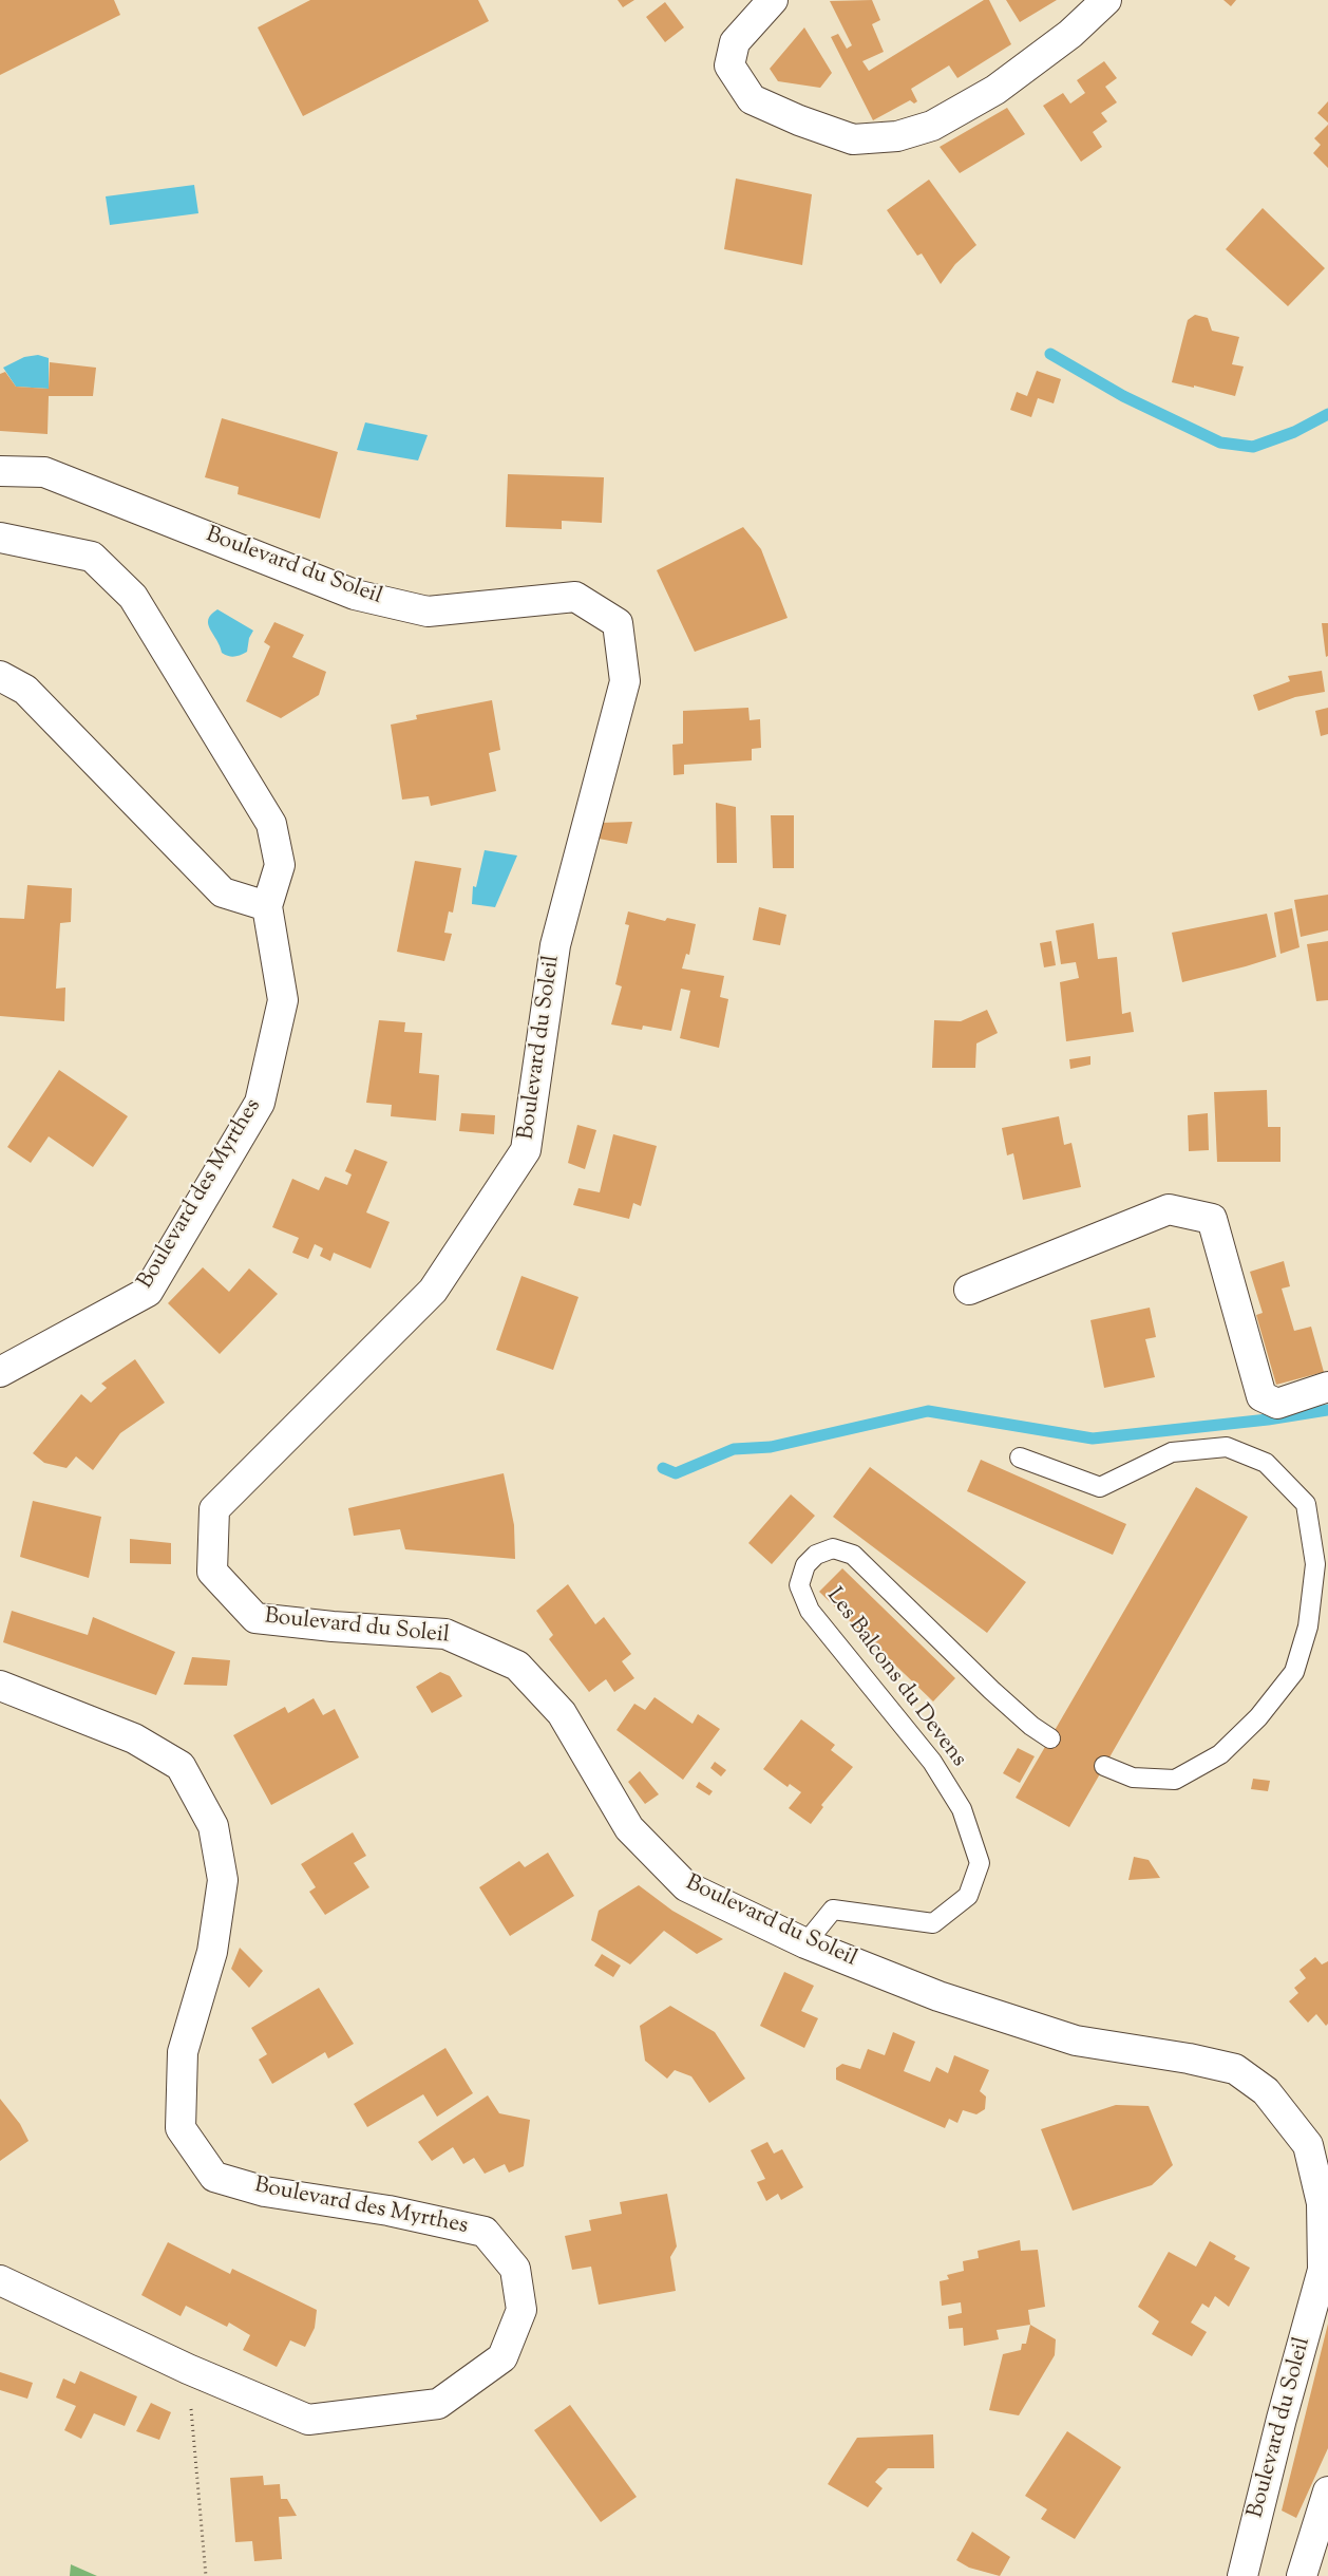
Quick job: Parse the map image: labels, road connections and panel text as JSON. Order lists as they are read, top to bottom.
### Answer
{
  "streets": {
    "street": ["Boulevard du Soleil", "Boulevard des Myrthes"],
    "lane": ["Les Balcons du Devens"]
  },
  "crossings": [
    ["Boulevard du Soleil", "Les Balcons du Devens"]
  ]
}
